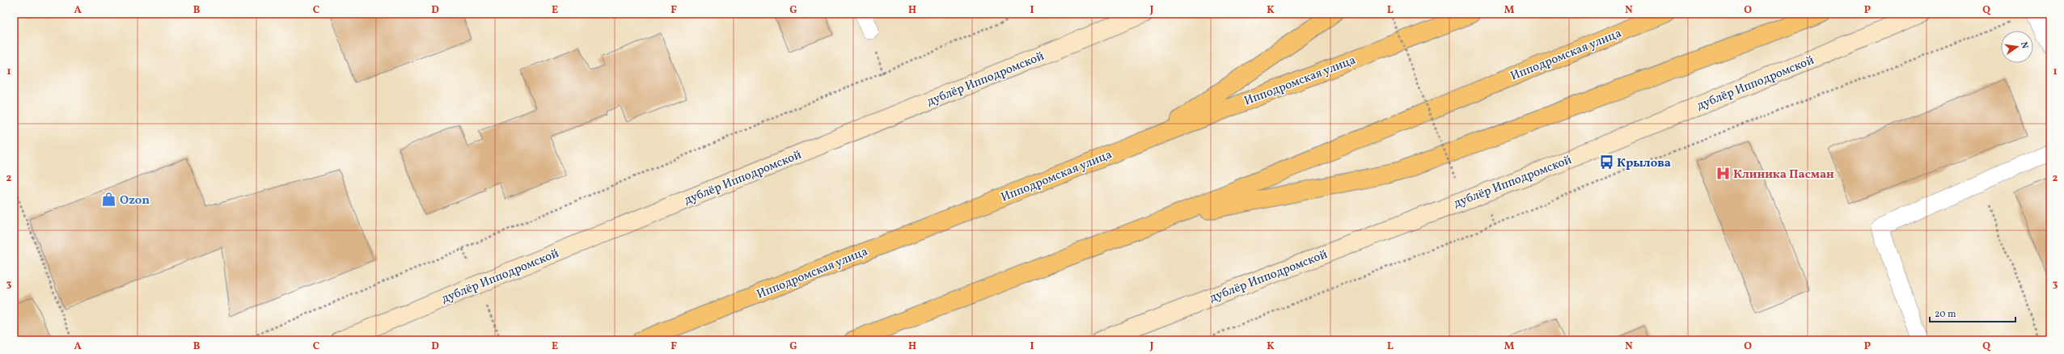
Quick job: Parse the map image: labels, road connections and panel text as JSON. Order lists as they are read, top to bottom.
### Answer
{
  "streets": {
    "highway": ["Ипподромская улица"],
    "street": ["дублёр Ипподромской"]
  },
  "places": {
    "bus stop": ["Крылова"],
    "hospital": ["Клиника Пасман"],
    "shop": ["Ozon"]
  },
  "scale_bar": "20 m",
  "north": "right",
  "grid": {
    "columns": [
      "A",
      "B",
      "C",
      "D",
      "E",
      "F",
      "G",
      "H",
      "I",
      "J",
      "K",
      "L",
      "M",
      "N",
      "O",
      "P",
      "Q"
    ],
    "rows": ["1", "2", "3"]
  }
}
